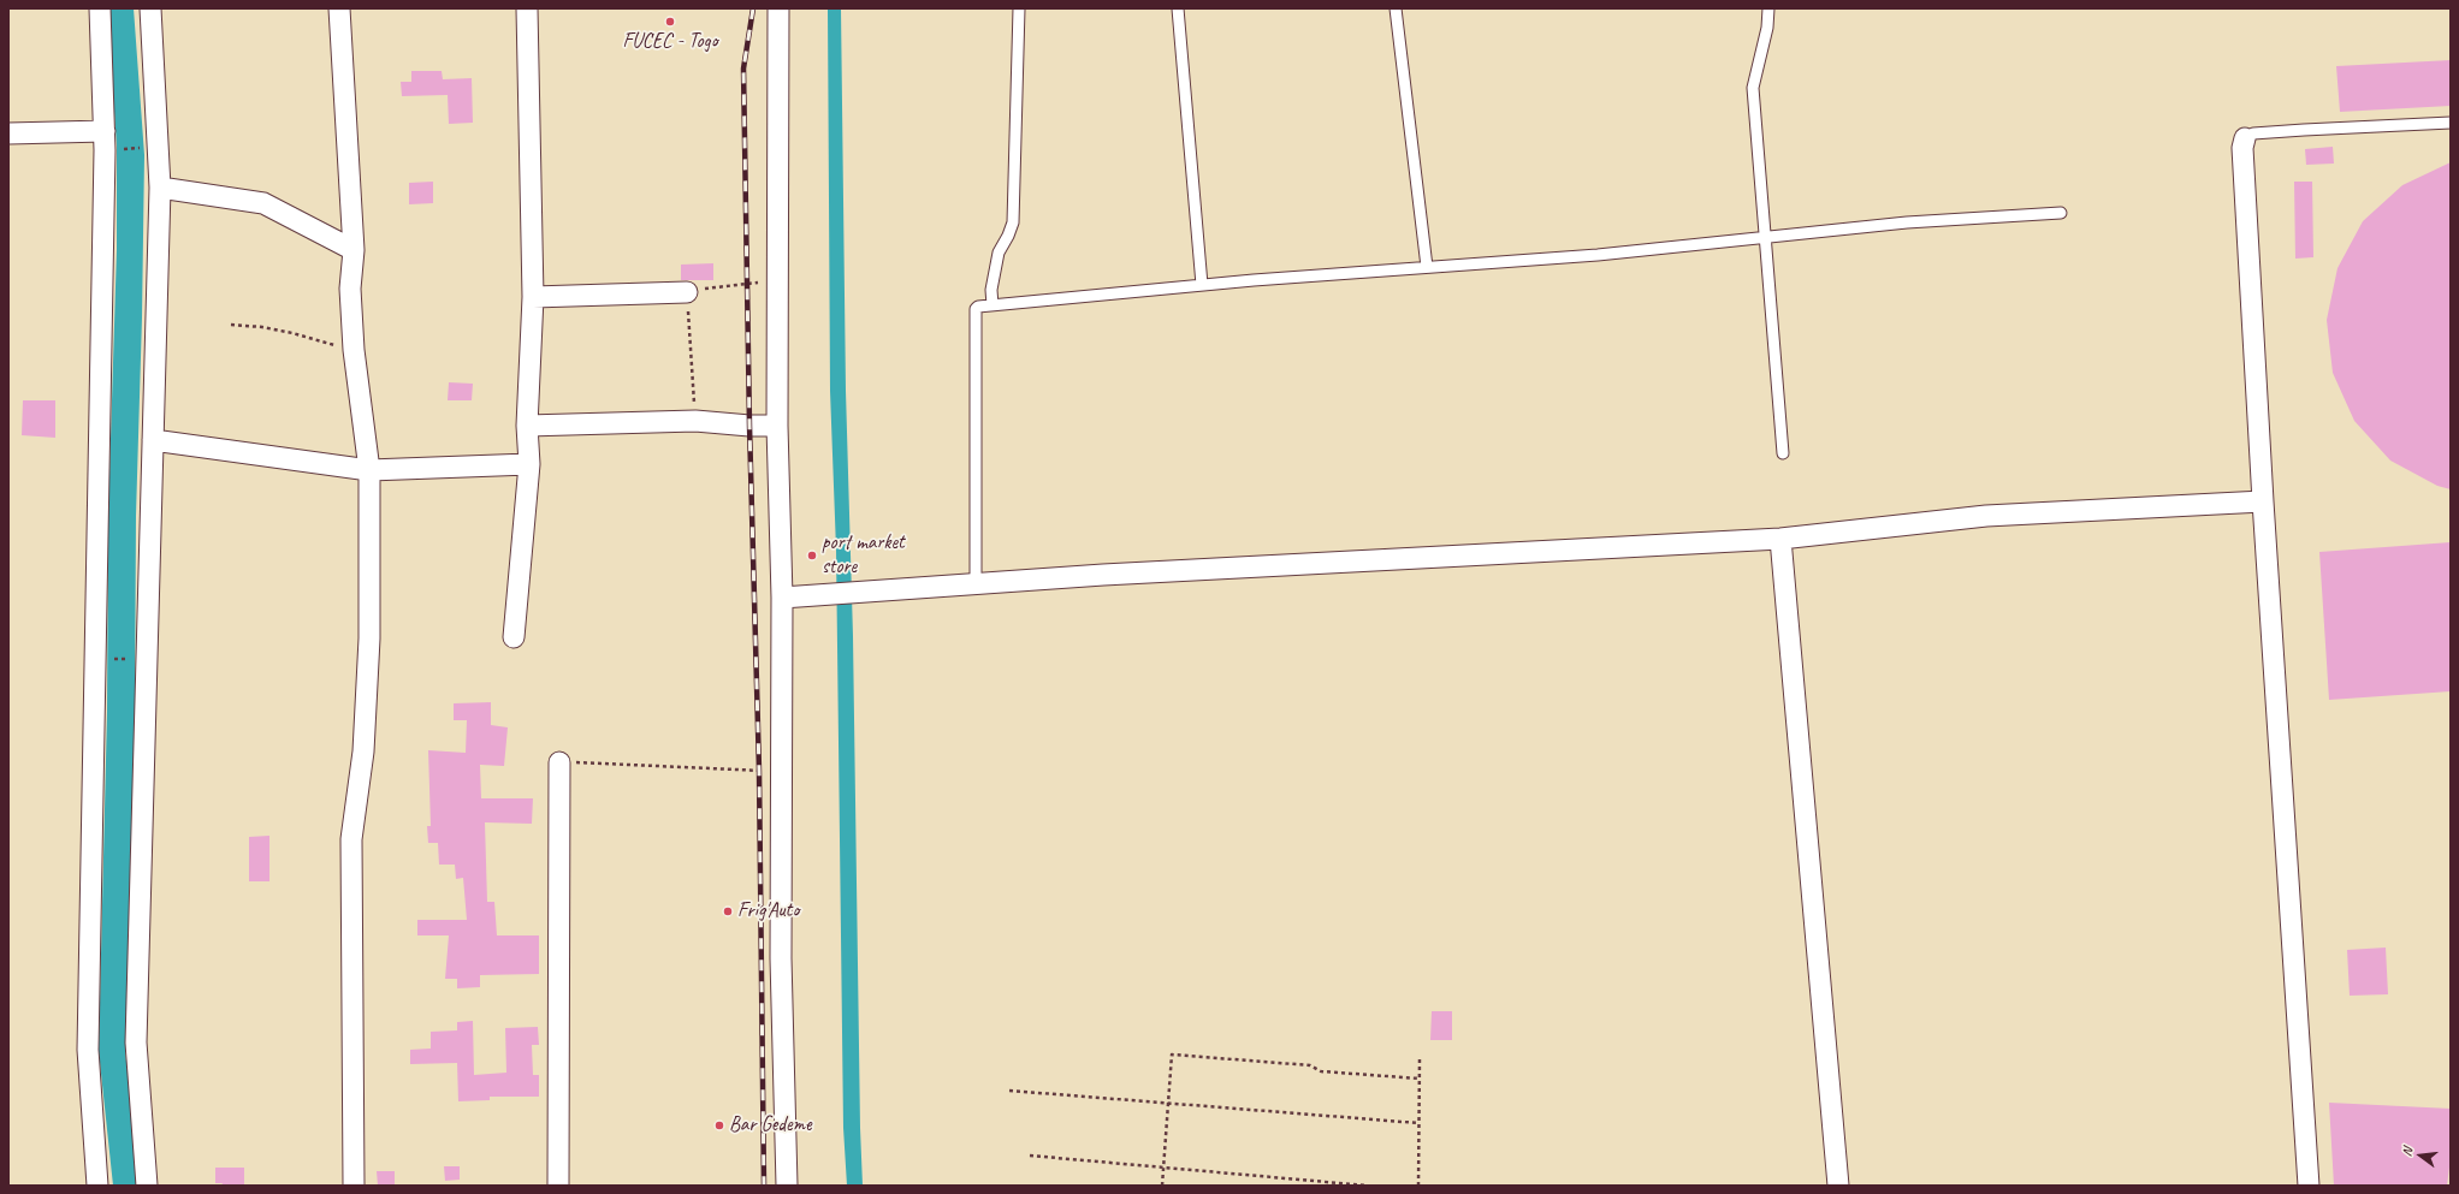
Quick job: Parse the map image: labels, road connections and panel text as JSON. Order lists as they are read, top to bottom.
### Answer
{
  "places": [
    "FUCEC - Togo",
    "port market store",
    "Frig'Auto",
    "Bar Gedeme"
  ],
  "north": "left"
}
